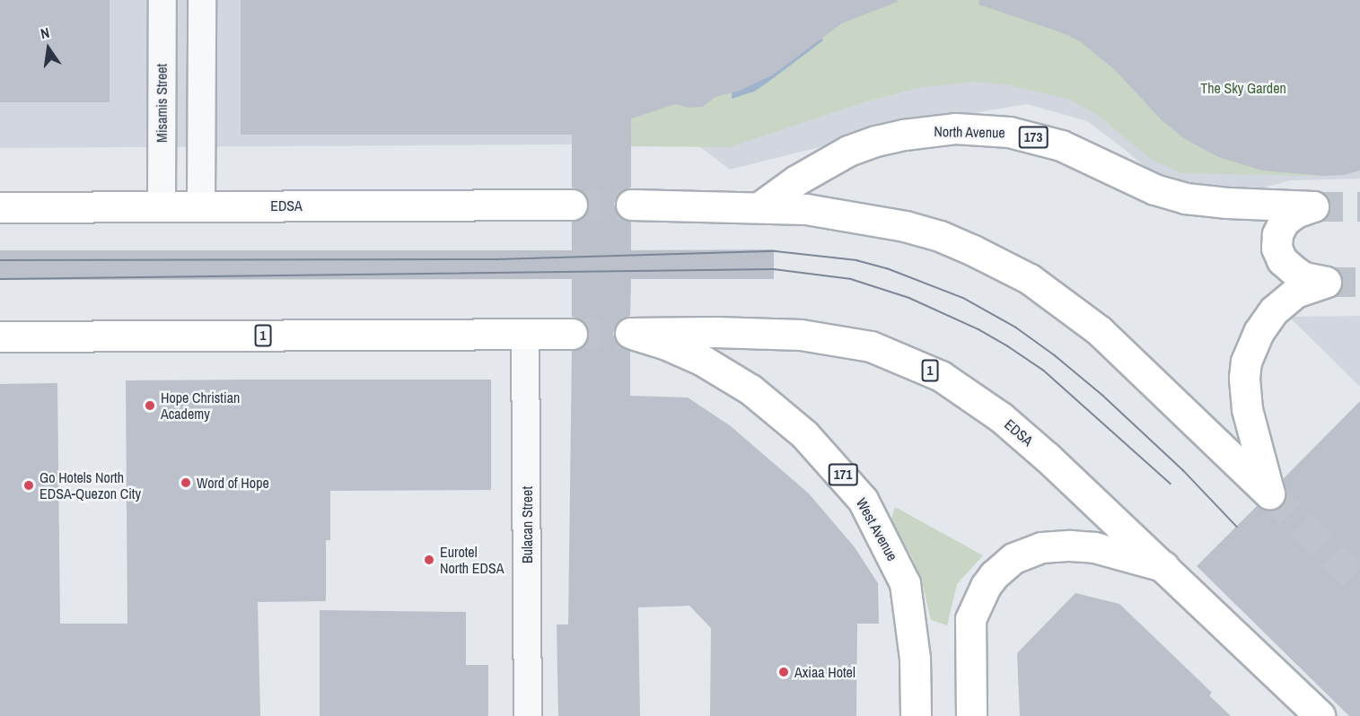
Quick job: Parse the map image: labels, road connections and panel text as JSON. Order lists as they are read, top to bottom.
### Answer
{
  "streets": {
    "main road": [
      "North Avenue",
      "173",
      "EDSA",
      "1",
      "171",
      "West Avenue"
    ],
    "street": ["Misamis Street", "Bulacan Street"]
  },
  "crossings": [
    ["Misamis Street", "EDSA"],
    ["EDSA", "West Avenue"],
    ["1", "Bulacan Street"]
  ],
  "parks": ["The Sky Garden"],
  "places": [
    "Hope Christian Academy",
    "Word of Hope",
    "Go Hotels North EDSA-Quezon City",
    "Eurotel North EDSA",
    "Axiaa Hotel"
  ],
  "north": "top"
}
